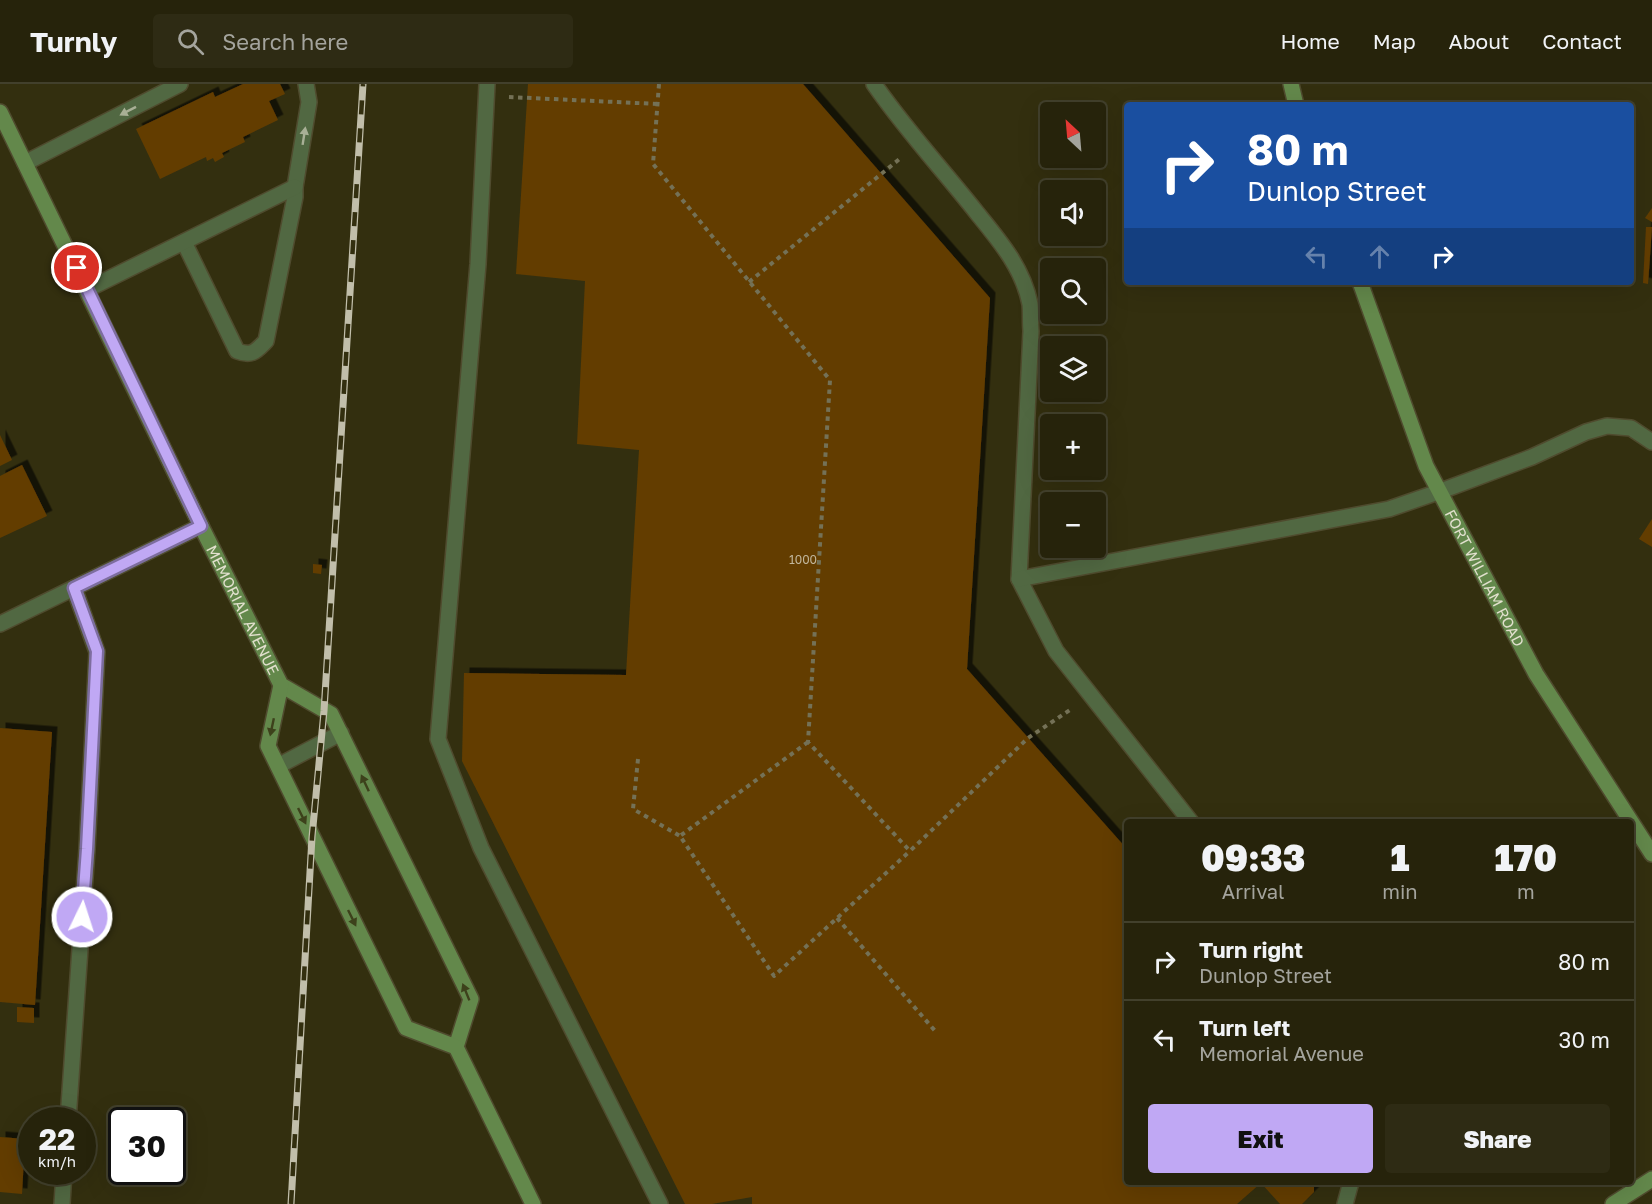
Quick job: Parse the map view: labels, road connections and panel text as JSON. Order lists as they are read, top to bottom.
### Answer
{
  "streets": {
    "main road": ["FORT WILLIAM ROAD", "MEMORIAL AVENUE"]
  },
  "house_numbers": ["1000"],
  "north": "top left",
  "page": {
    "header": "Turnly",
    "search": "Search here",
    "nav": [
      "Home",
      "Map",
      "About",
      "Contact"
    ],
    "map_buttons": ["+", "−"],
    "turn": ["80 m", "Dunlop Street"],
    "eta": [
      "09:33",
      "Arrival",
      "1",
      "min",
      "170",
      "m"
    ],
    "list": [
      {
        "name": "Turn right",
        "note": "Dunlop Street",
        "value": "80 m"
      },
      {
        "name": "Turn left",
        "note": "Memorial Avenue",
        "value": "30 m"
      }
    ],
    "buttons": ["Exit", "Share"],
    "speed": "22 km/h",
    "limit": "30"
  }
}
